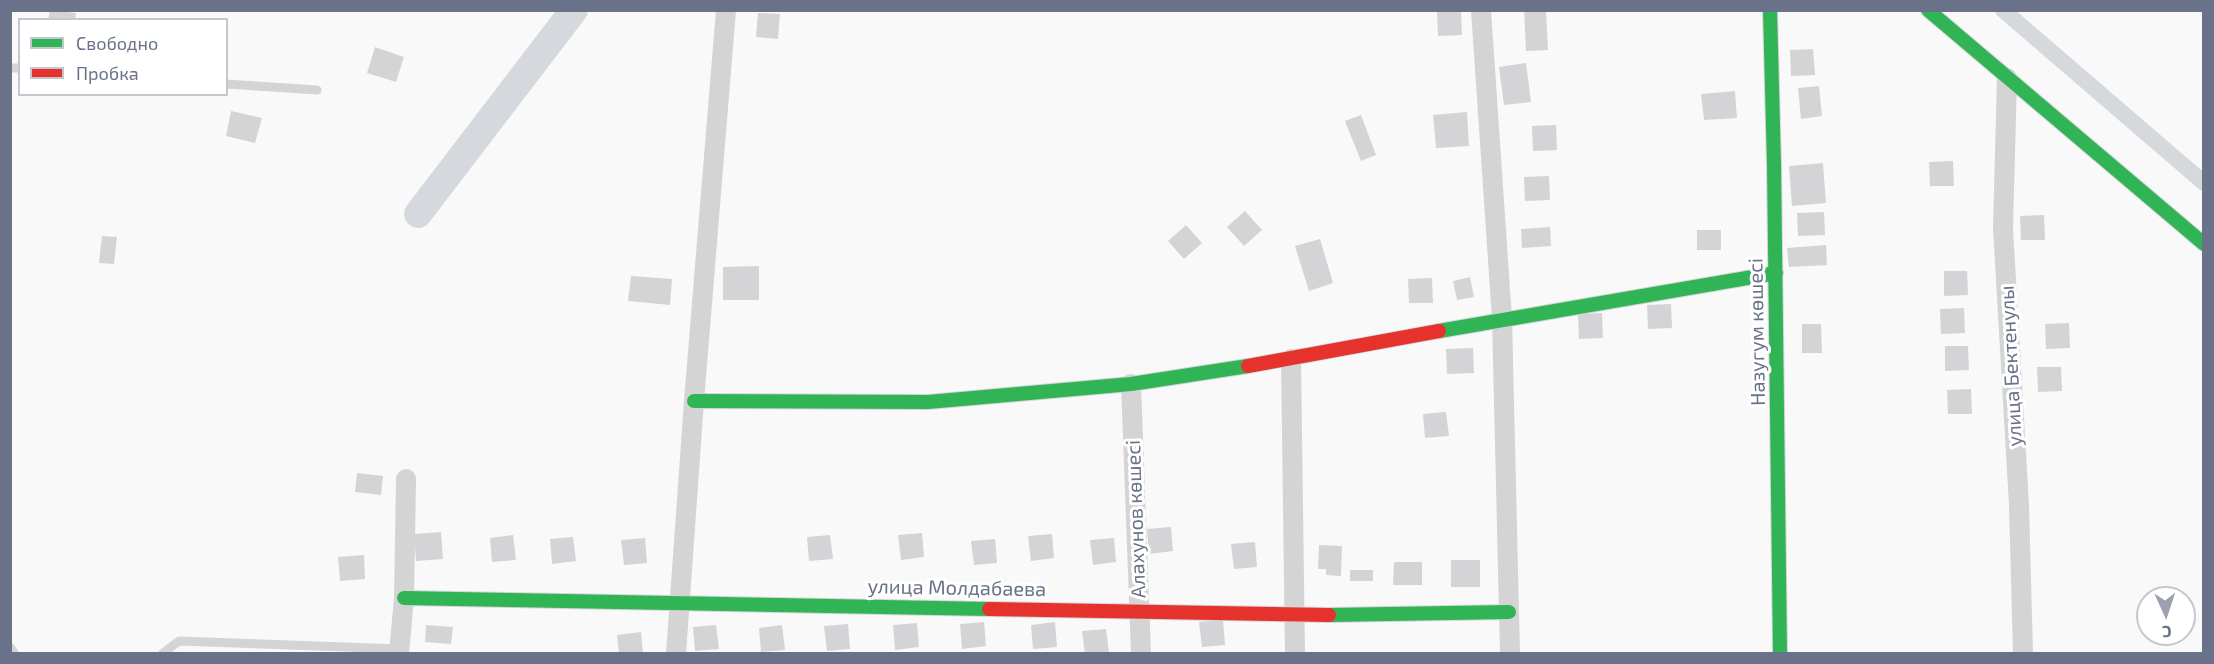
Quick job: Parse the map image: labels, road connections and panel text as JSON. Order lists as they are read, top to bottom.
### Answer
{
  "streets": {
    "street": [
      "Назугум көшесі",
      "улица Бектенулы",
      "Алахунов көшесі",
      "улица Молдабаева"
    ]
  },
  "crossings": [
    ["Алахунов көшесі", "улица Молдабаева"]
  ],
  "legend": ["Свободно", "Пробка"],
  "north": "bottom"
}
